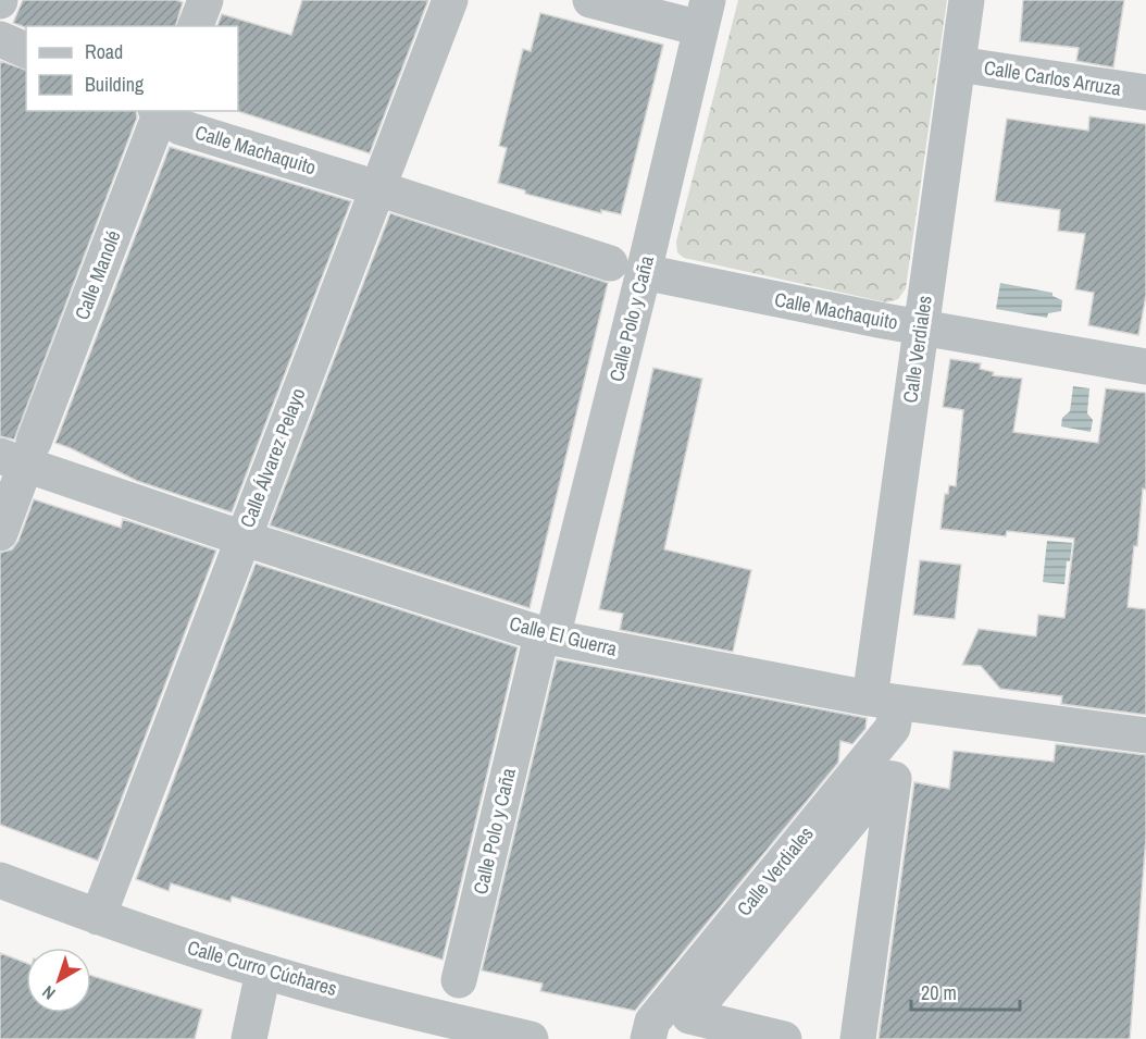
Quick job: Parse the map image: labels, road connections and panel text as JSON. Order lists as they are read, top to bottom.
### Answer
{
  "streets": {
    "street": [
      "Calle Carlos Arruza",
      "Calle Machaquito",
      "Calle Manolé",
      "Calle Polo y Caña",
      "Calle Verdiales",
      "Calle Álvarez Pelayo",
      "Calle El Guerra",
      "Calle Curro Cúchares"
    ]
  },
  "crossings": [
    ["Calle Carlos Arruza", "Calle Verdiales"],
    ["Calle Machaquito", "Calle Polo y Caña"],
    ["Calle Machaquito", "Calle Verdiales"],
    ["Calle Machaquito", "Calle Álvarez Pelayo"],
    ["Calle Polo y Caña", "Calle El Guerra"],
    ["Calle Verdiales", "Calle El Guerra"],
    ["Calle Álvarez Pelayo", "Calle El Guerra"],
    ["Calle Álvarez Pelayo", "Calle Curro Cúchares"]
  ],
  "legend": ["Road", "Building"],
  "scale_bar": "20 m",
  "north": "bottom left"
}
